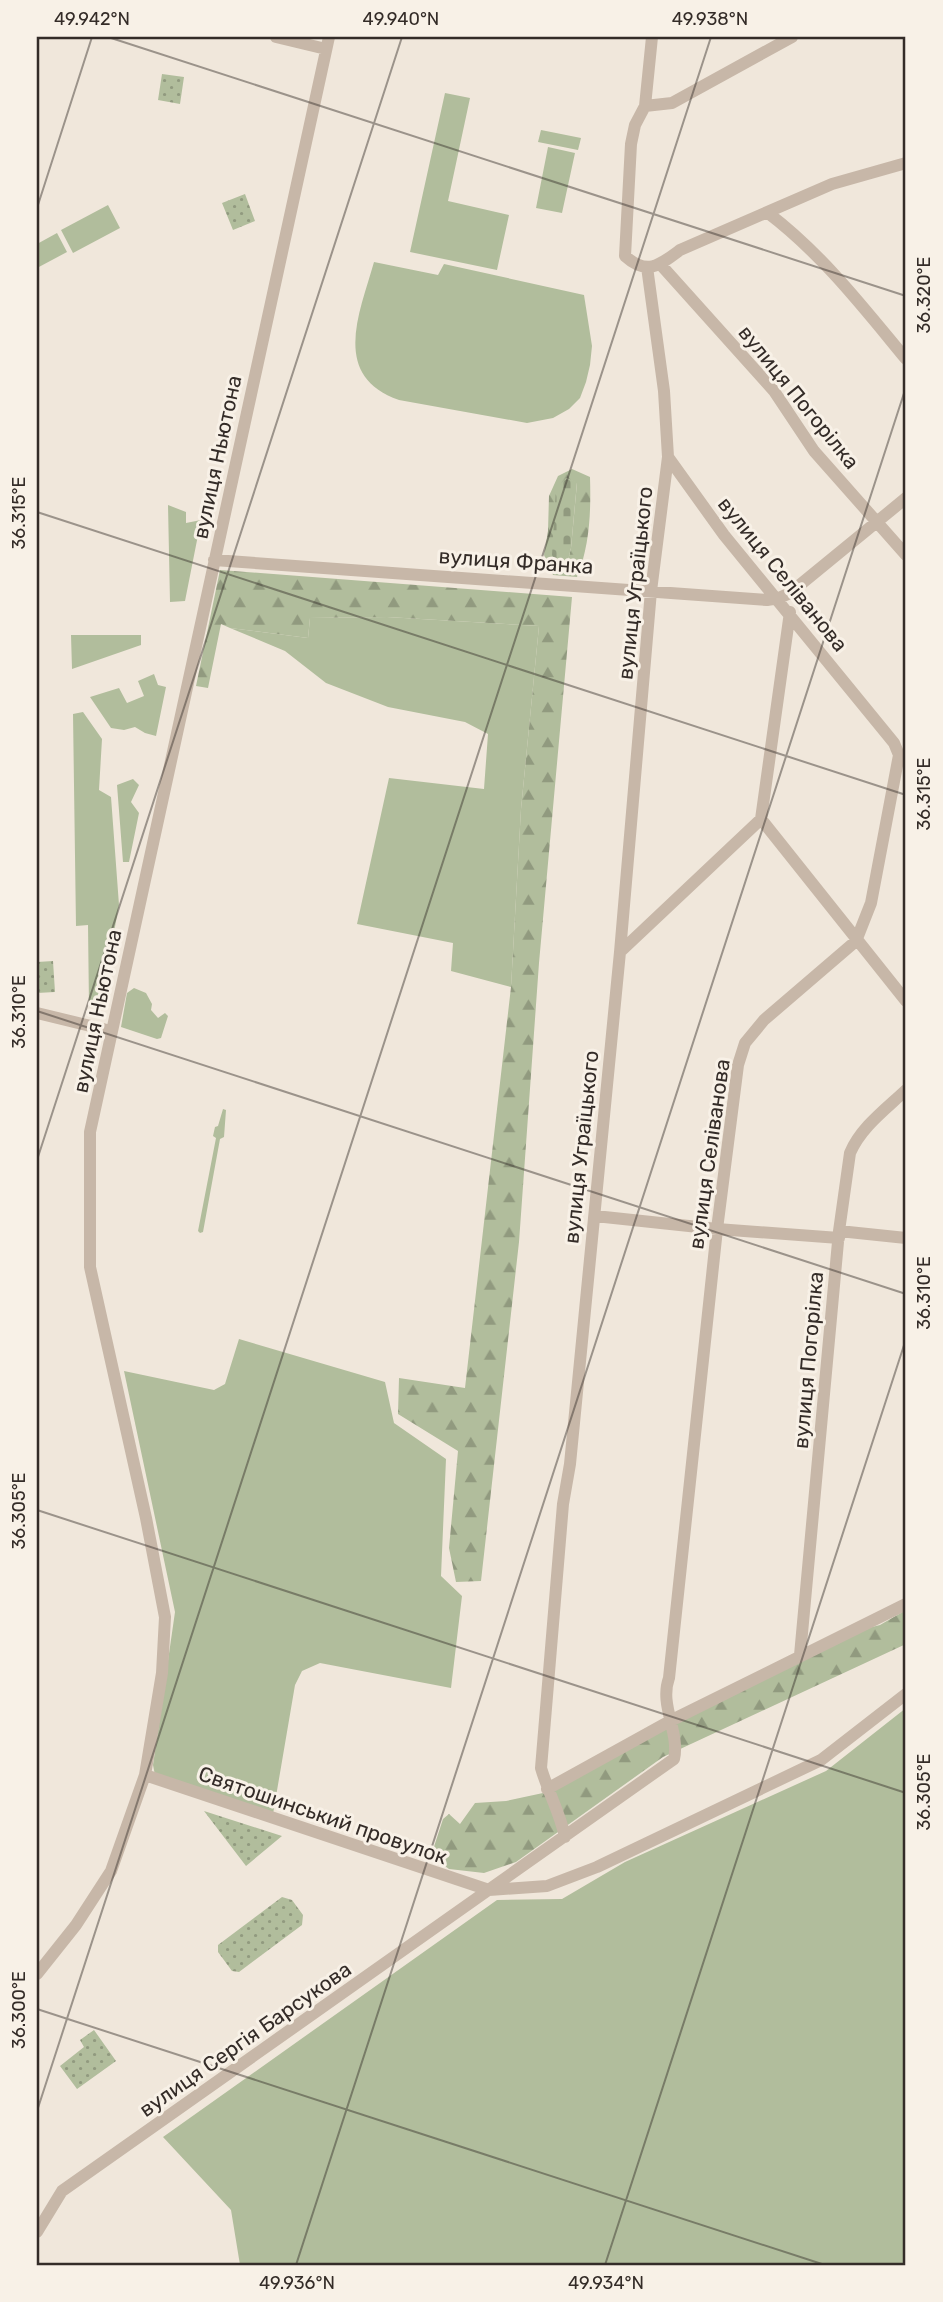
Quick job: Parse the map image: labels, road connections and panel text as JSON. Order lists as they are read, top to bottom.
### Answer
{
  "streets": {
    "street": [
      "вулиця Погорілка",
      "вулиця Ньютона",
      "вулиця Франка",
      "вулиця Селіванова",
      "вулиця Уграїцького",
      "Святошинський провулок",
      "вулиця Сергія Барсукова"
    ]
  },
  "crossings": [
    ["вулиця Ньютона", "вулиця Франка"],
    ["вулиця Ньютона", "Святошинський провулок"],
    ["вулиця Франка", "вулиця Селіванова"],
    ["вулиця Франка", "вулиця Уграїцького"],
    ["вулиця Селіванова", "вулиця Уграїцького"],
    ["вулиця Селіванова", "вулиця Сергія Барсукова"],
    ["вулиця Уграїцького", "вулиця Сергія Барсукова"],
    ["Святошинський провулок", "вулиця Сергія Барсукова"]
  ],
  "coordinates": [
    "49.942°N",
    "49.940°N",
    "49.938°N",
    "36.320°E",
    "36.315°E",
    "36.310°E",
    "36.305°E",
    "36.300°E",
    "49.936°N",
    "49.934°N"
  ]
}
